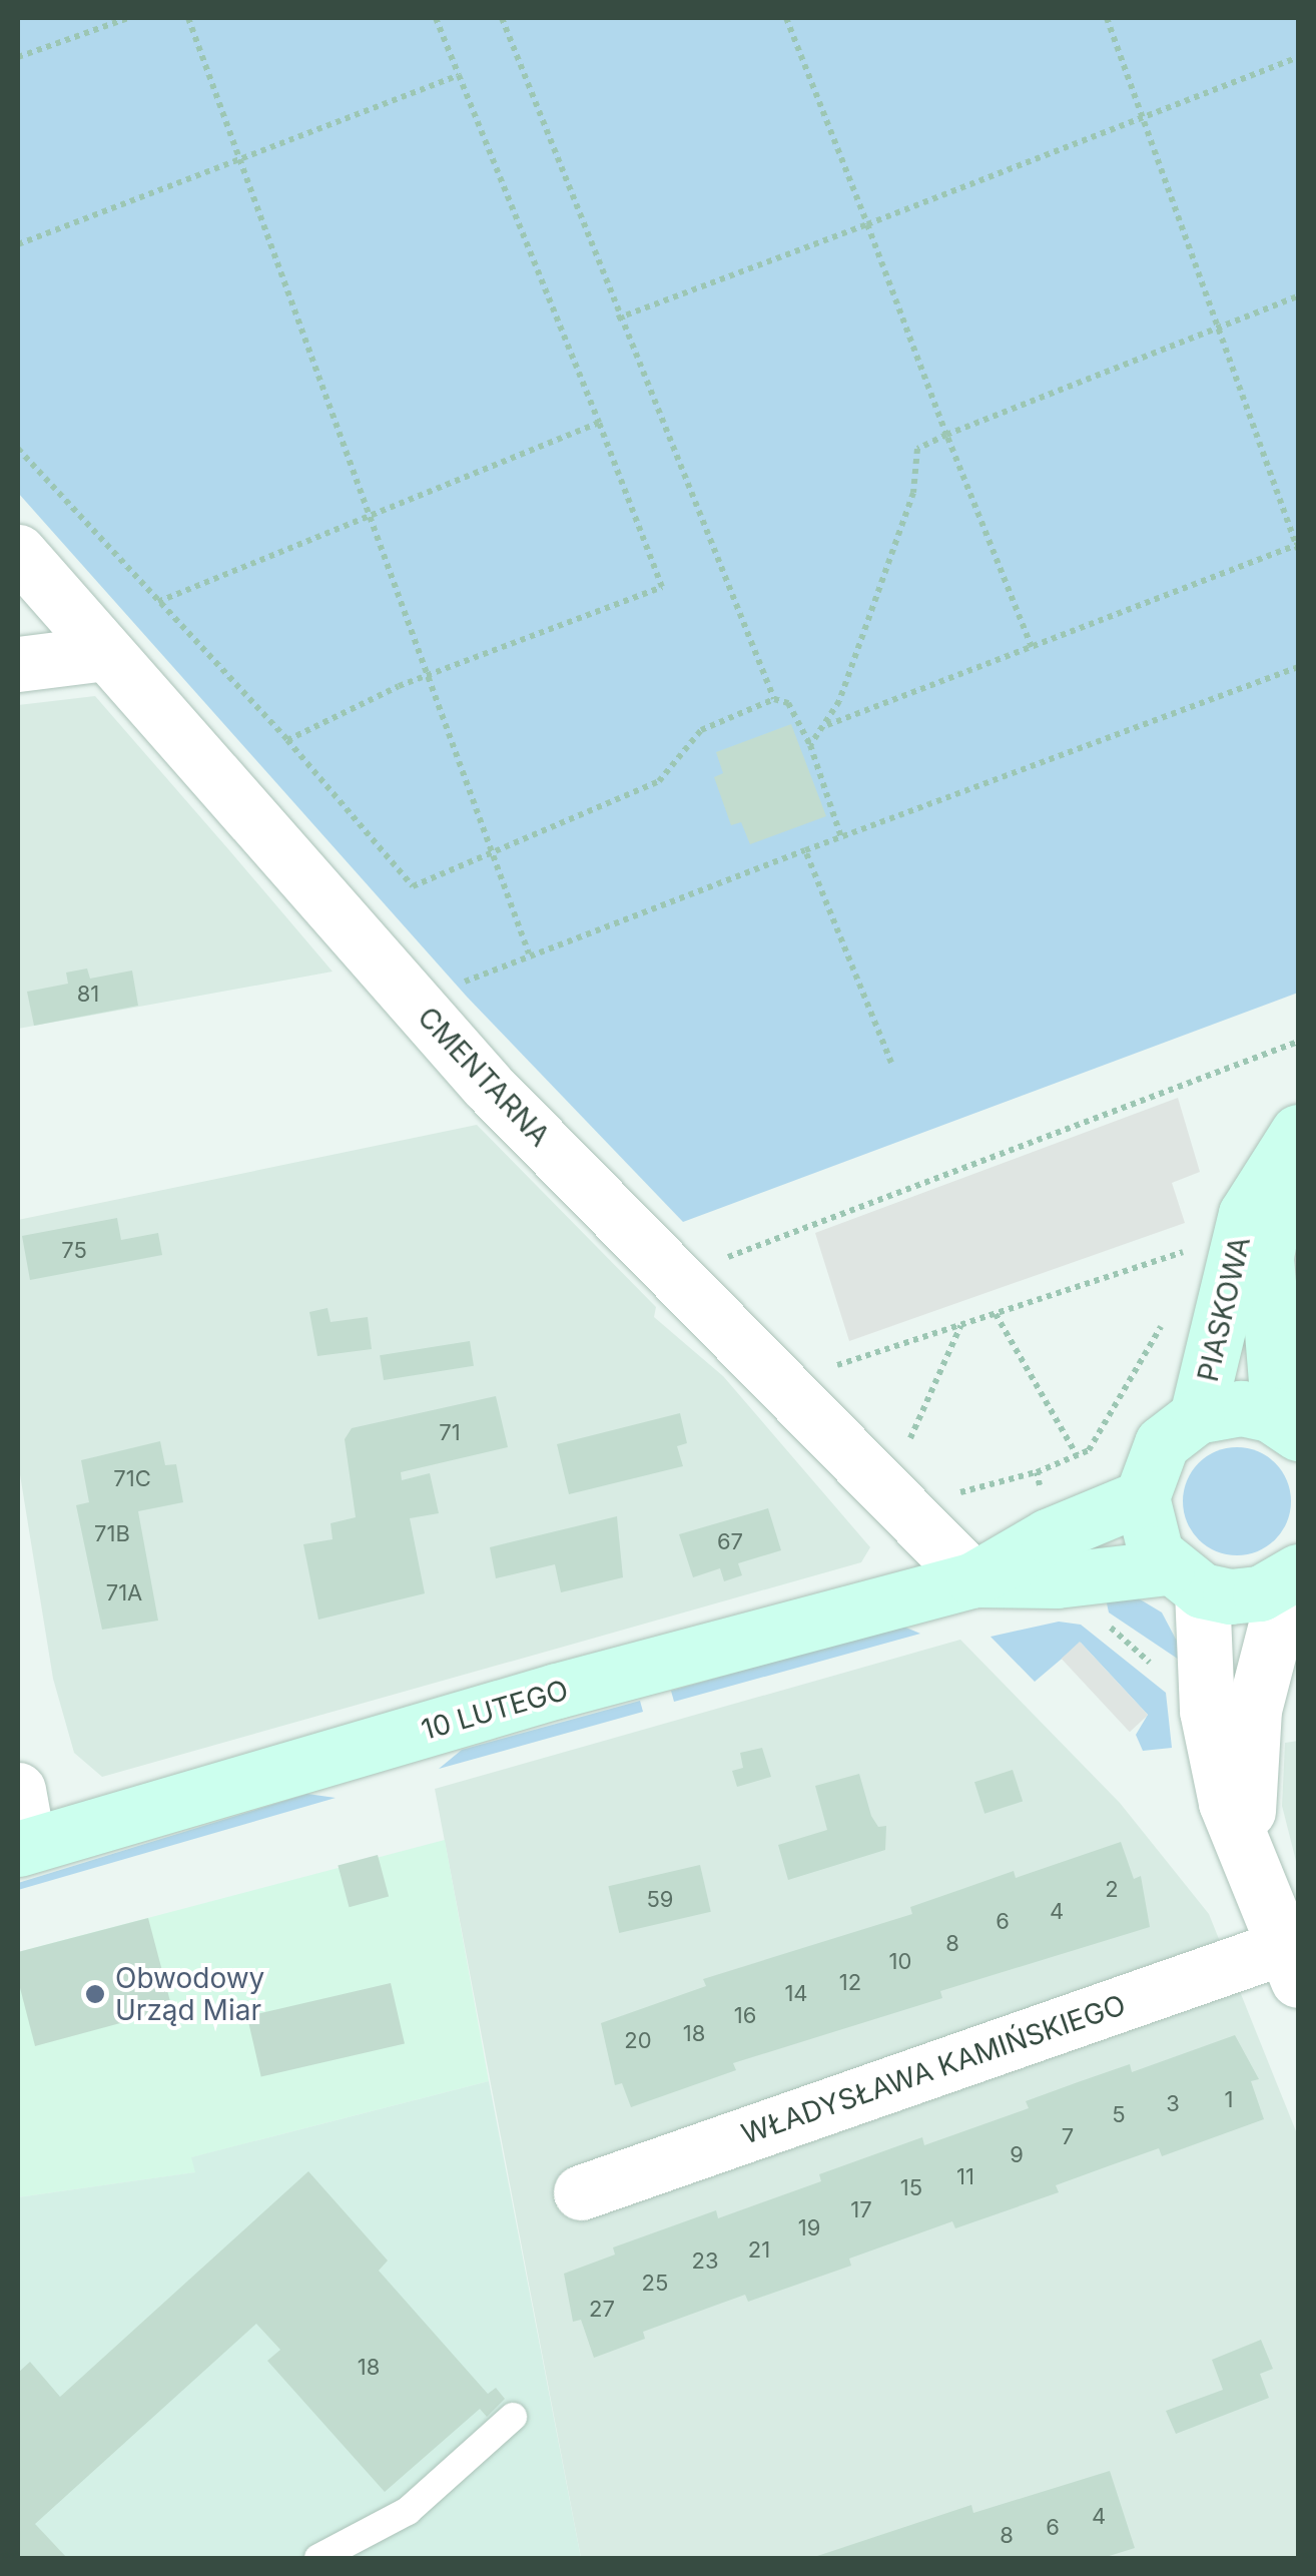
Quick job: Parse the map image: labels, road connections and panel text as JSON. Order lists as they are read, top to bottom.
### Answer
{
  "streets": {
    "street": [
      "CMENTARNA",
      "PIASKOWA",
      "10 LUTEGO",
      "WŁADYSŁAWA KAMIŃSKIEGO"
    ]
  },
  "crossings": [
    ["CMENTARNA", "10 LUTEGO"]
  ],
  "places": ["Obwodowy Urząd Miar"],
  "house_numbers": [
    "81",
    "75",
    "71",
    "71C",
    "71B",
    "67",
    "71A",
    "2",
    "59",
    "4",
    "6",
    "8",
    "10",
    "12",
    "14",
    "16",
    "18",
    "20",
    "1",
    "3",
    "5",
    "7",
    "9",
    "11",
    "15",
    "17",
    "19",
    "21",
    "23",
    "25",
    "27",
    "18",
    "4",
    "6",
    "8"
  ]
}
